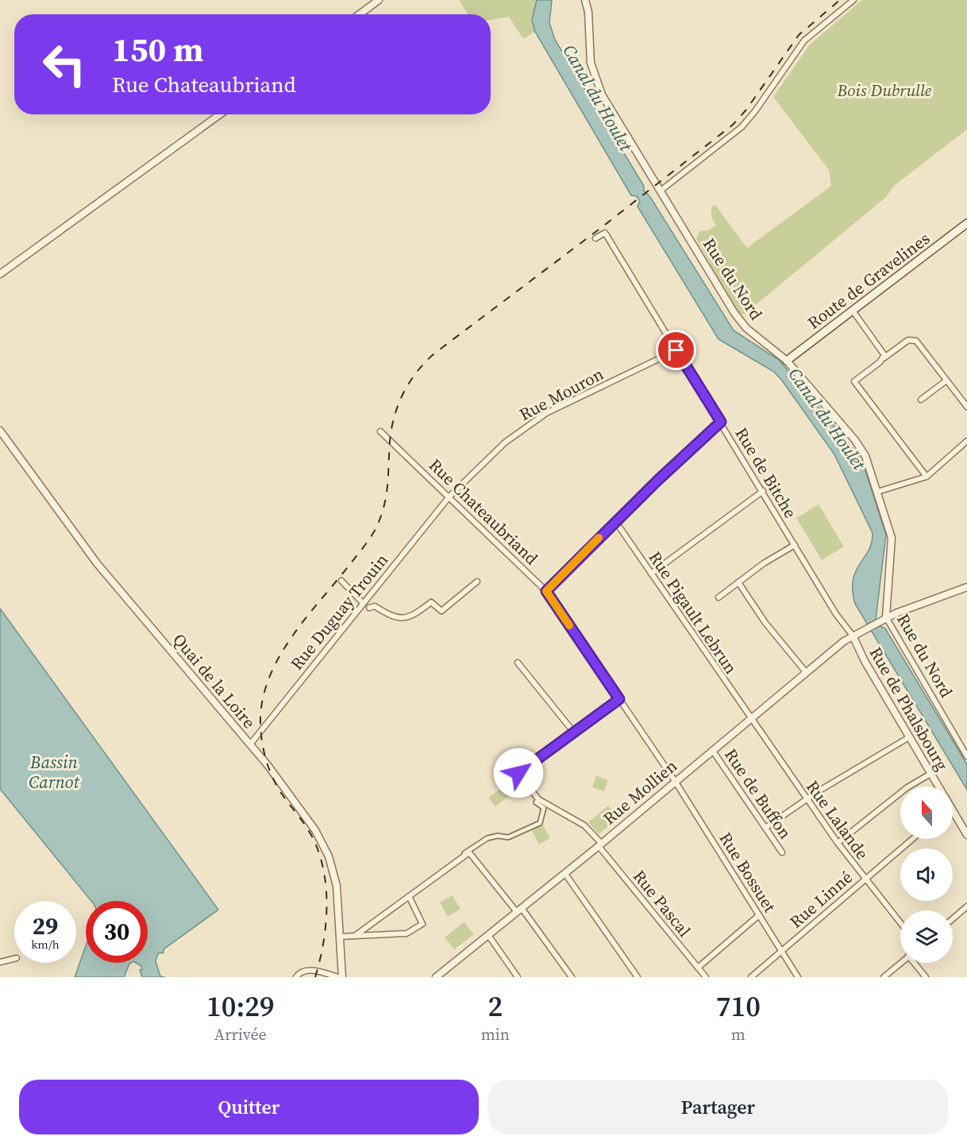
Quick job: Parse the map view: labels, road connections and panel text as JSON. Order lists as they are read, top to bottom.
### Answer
{
  "streets": {
    "main road": ["Route de Gravelines"],
    "street": [
      "Rue du Nord",
      "Rue Mouron",
      "Rue de Bitche",
      "Rue Chateaubriand",
      "Rue Duguay Trouin",
      "Rue Pigault Lebrun",
      "Quai de la Loire",
      "Rue de Phalsbourg",
      "Rue Mollien",
      "Rue de Buffon",
      "Rue Lalande",
      "Rue Bossuet",
      "Rue Linné",
      "Rue Pascal"
    ]
  },
  "crossings": [
    ["Rue du Nord", "Route de Gravelines"],
    ["Rue du Nord", "Rue Mollien"],
    ["Rue Mouron", "Rue de Bitche"],
    ["Rue Mouron", "Rue Chateaubriand"],
    ["Rue Mouron", "Rue Duguay Trouin"],
    ["Rue de Bitche", "Rue de Phalsbourg"],
    ["Rue de Bitche", "Rue Mollien"],
    ["Rue Chateaubriand", "Rue Duguay Trouin"],
    ["Rue Chateaubriand", "Rue Mollien"],
    ["Rue Chateaubriand", "Rue Bossuet"],
    ["Rue Duguay Trouin", "Quai de la Loire"],
    ["Rue Pigault Lebrun", "Rue Mollien"],
    ["Rue Pigault Lebrun", "Rue Lalande"],
    ["Rue de Phalsbourg", "Rue Mollien"],
    ["Rue Mollien", "Rue de Buffon"],
    ["Rue Mollien", "Rue Lalande"],
    ["Rue Mollien", "Rue Bossuet"],
    ["Rue Mollien", "Rue Pascal"],
    ["Rue Lalande", "Rue Linné"],
    ["Rue Bossuet", "Rue Linné"]
  ],
  "water": ["Canal du Houlet", "Bassin Carnot"],
  "parks": ["Bois Dubrulle"],
  "north": "top",
  "page": {
    "turn": ["150 m", "Rue Chateaubriand"],
    "speed": "29 km/h",
    "limit": "30",
    "eta": [
      "10:29",
      "Arrivée",
      "2",
      "min",
      "710",
      "m"
    ],
    "buttons": ["Quitter", "Partager"]
  }
}
